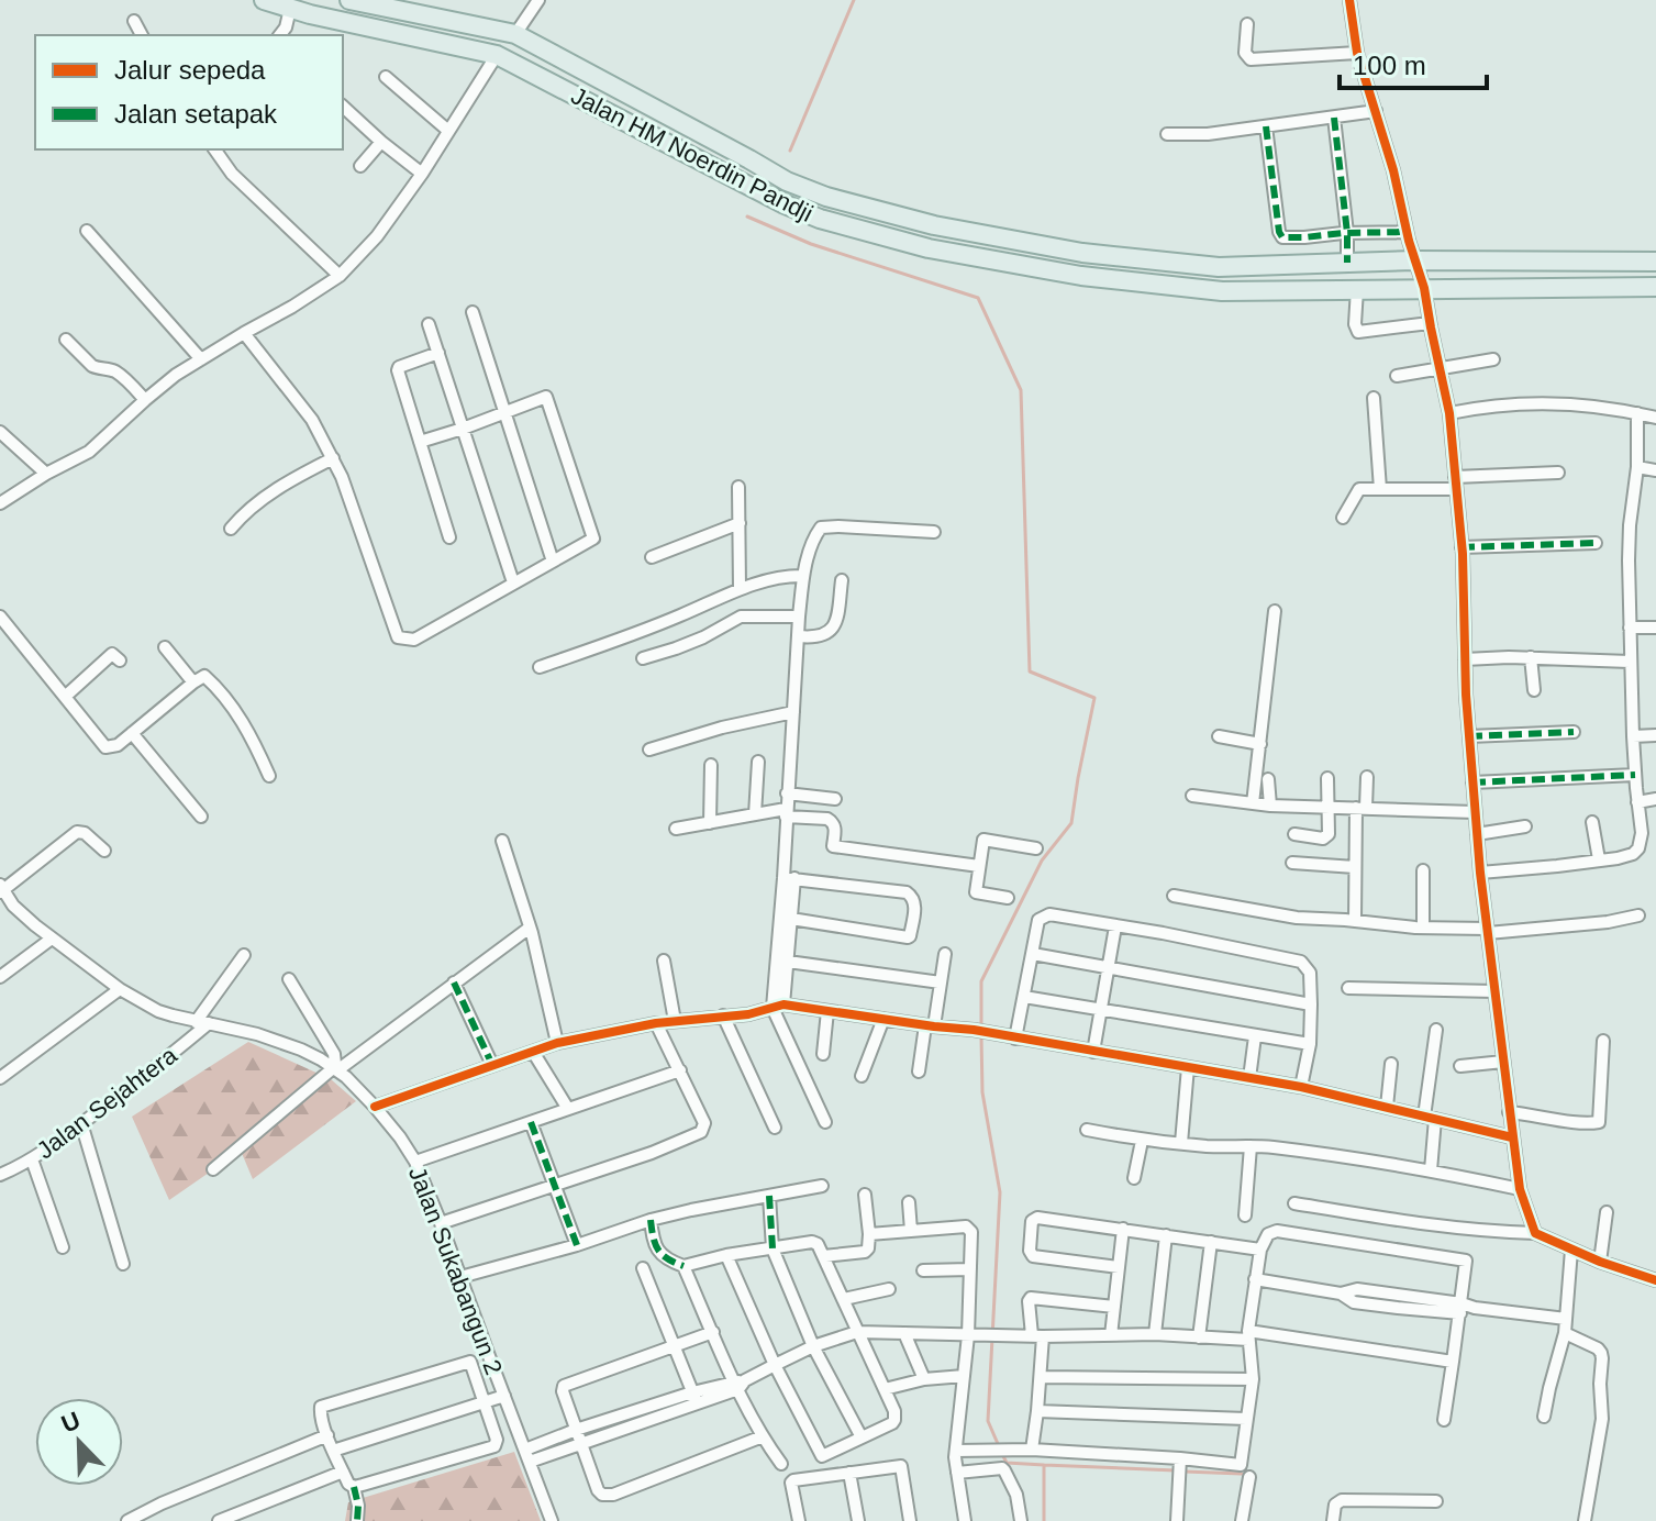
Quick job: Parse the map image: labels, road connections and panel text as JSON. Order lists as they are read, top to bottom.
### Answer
{
  "streets": {
    "main road": ["Jalan HM Noerdin Pandji"],
    "street": ["Jalan Sejahtera", "Jalan Sukabangun 2"]
  },
  "crossings": [
    ["Jalan Sejahtera", "Jalan Sukabangun 2"]
  ],
  "legend": ["Jalur sepeda", "Jalan setapak"],
  "scale_bar": "100 m",
  "north": "top left"
}
